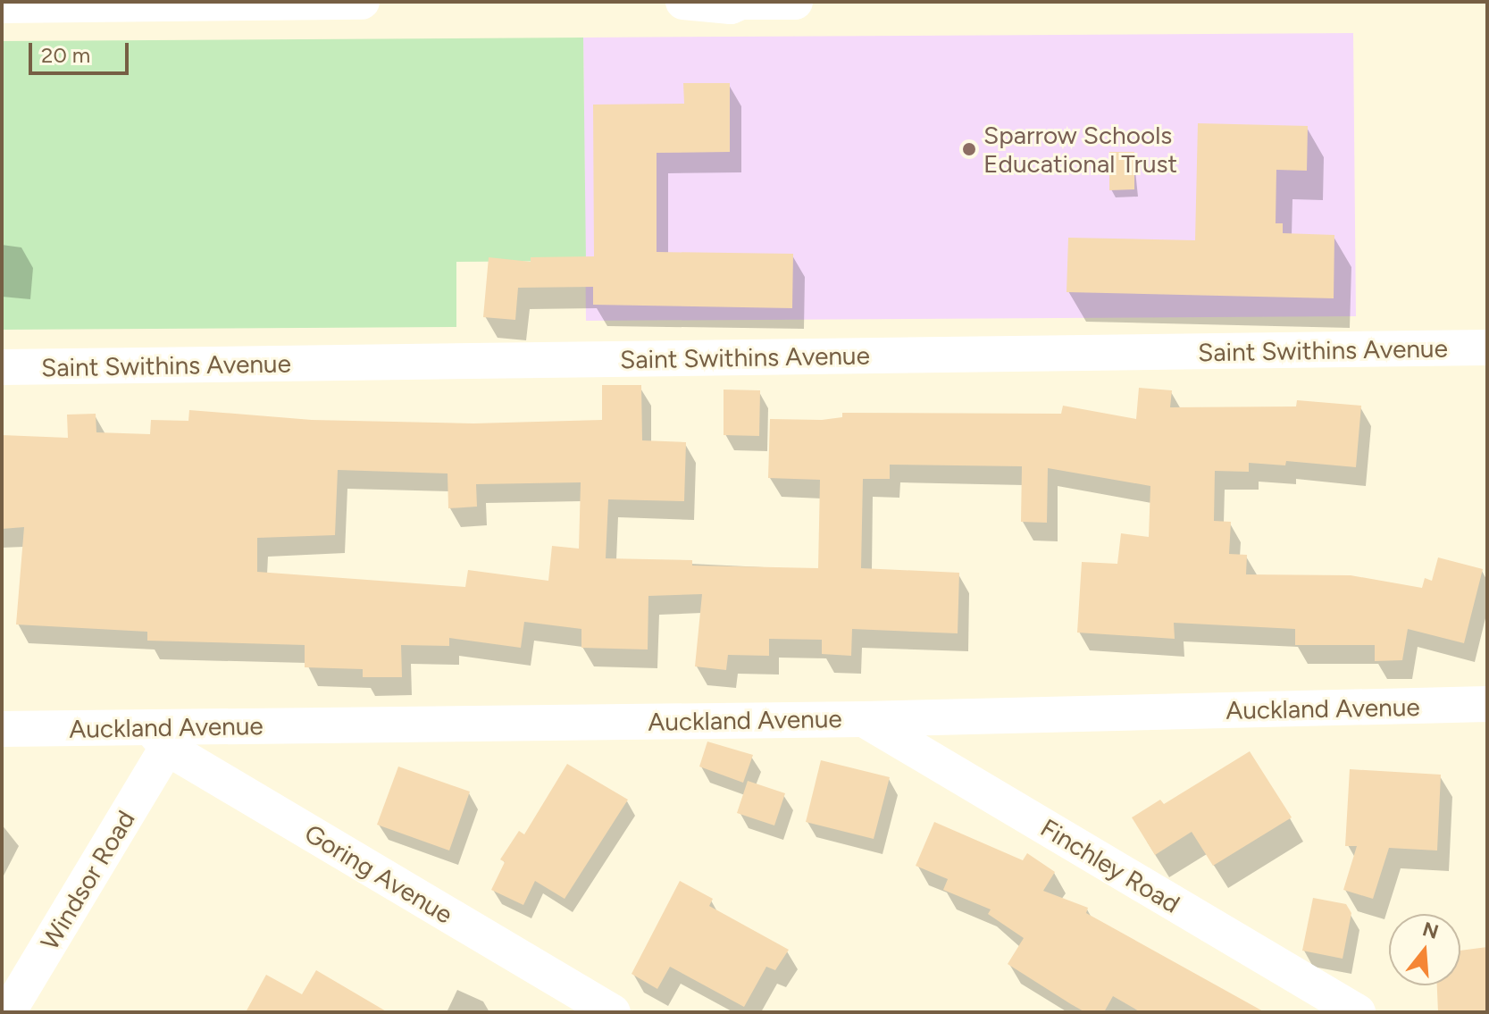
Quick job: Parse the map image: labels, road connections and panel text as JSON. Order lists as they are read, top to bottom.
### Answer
{
  "streets": {
    "street": [
      "Saint Swithins Avenue",
      "Auckland Avenue",
      "Finchley Road",
      "Goring Avenue",
      "Windsor Road"
    ]
  },
  "crossings": [
    ["Auckland Avenue", "Finchley Road"],
    ["Auckland Avenue", "Goring Avenue"],
    ["Auckland Avenue", "Windsor Road"],
    ["Goring Avenue", "Windsor Road"]
  ],
  "places": ["Sparrow Schools Educational Trust"],
  "scale_bar": "20 m",
  "north": "top"
}
